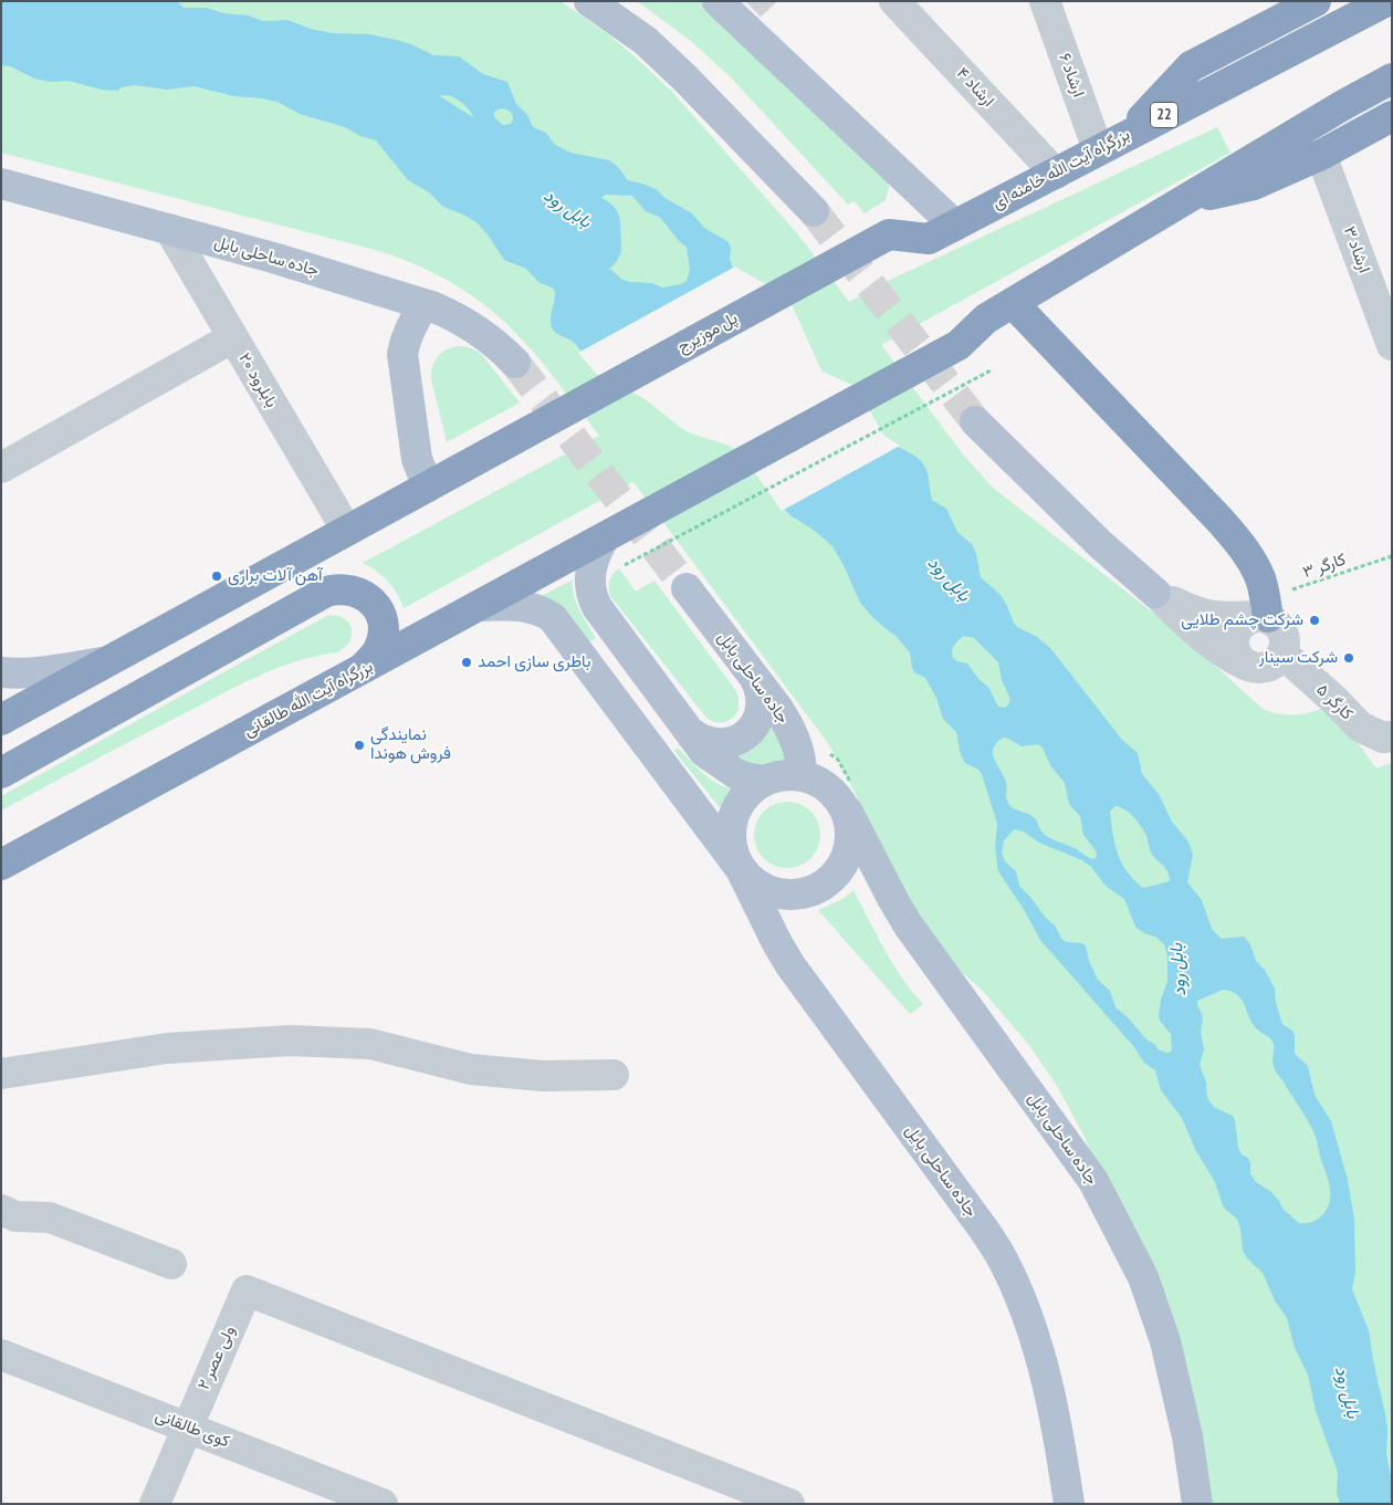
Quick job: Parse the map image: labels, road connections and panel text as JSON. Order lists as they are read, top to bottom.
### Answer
{
  "streets": {
    "highway": [
      "22",
      "بزرگراه آیت الله خامنه ای",
      "پل موزیرج",
      "بزرگراه آیت الله طالقانی"
    ],
    "main road": ["جاده ساحلی بابل", "جاده ساحلی بایل"],
    "street": [
      "ارشاد ۶",
      "ارشاد ۴",
      "ارشاد ۳",
      "بابلرود ۲۰",
      "کارگر ۵",
      "ولی عصر ۲",
      "کوی طالقانی"
    ],
    "path": ["کارگر ۳"]
  },
  "crossings": [
    ["ارشاد ۶", "بزرگراه آیت الله خامنه ای"],
    ["ارشاد ۴", "بزرگراه آیت الله خامنه ای"],
    ["بزرگراه آیت الله خامنه ای", "پل موزیرج"],
    ["جاده ساحلی بابل", "بابلرود ۲۰"],
    ["جاده ساحلی بابل", "جاده ساحلی بایل"],
    ["کارگر ۳", "کارگر ۵"],
    ["ولی عصر ۲", "کوی طالقانی"]
  ],
  "water": ["بابل رود"],
  "places": [
    "آهن آلات براری",
    "شرکت چشم طلایی",
    "شرکت سینار",
    "باطری سازی احمد",
    "نمایندگی فروش هوندا"
  ]
}
